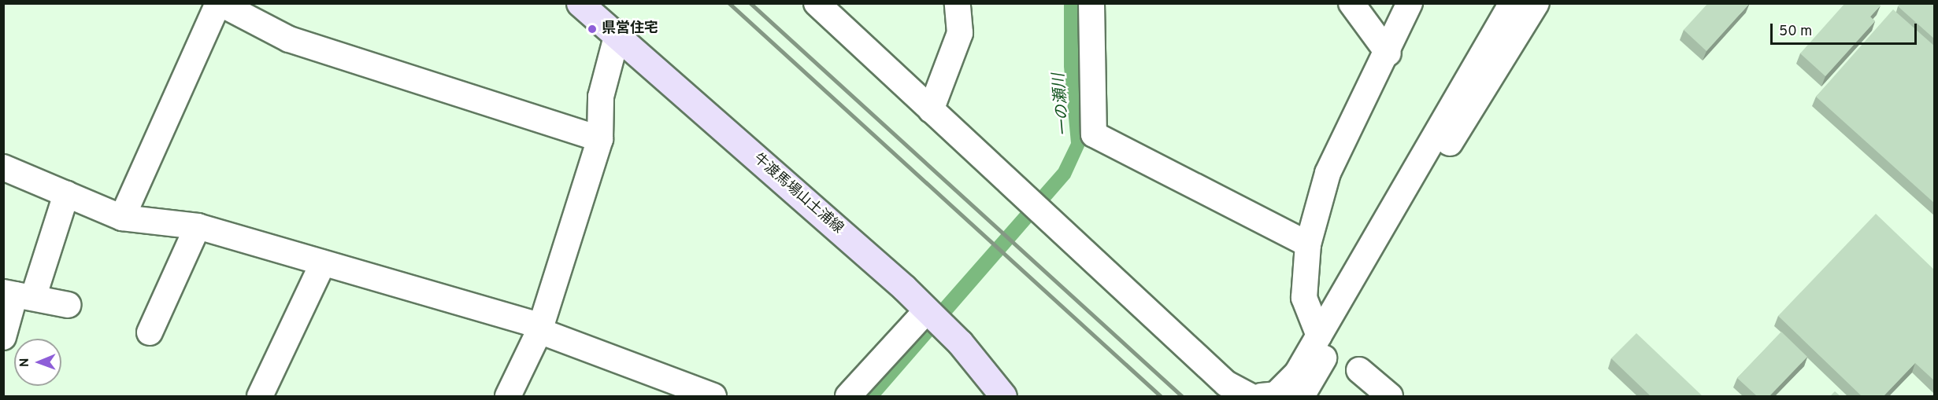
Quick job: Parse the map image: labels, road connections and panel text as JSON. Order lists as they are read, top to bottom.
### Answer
{
  "streets": {
    "main road": ["牛渡馬場山土浦線"]
  },
  "water": ["一の瀬川"],
  "places": ["県営住宅"],
  "scale_bar": "50 m",
  "north": "left"
}
